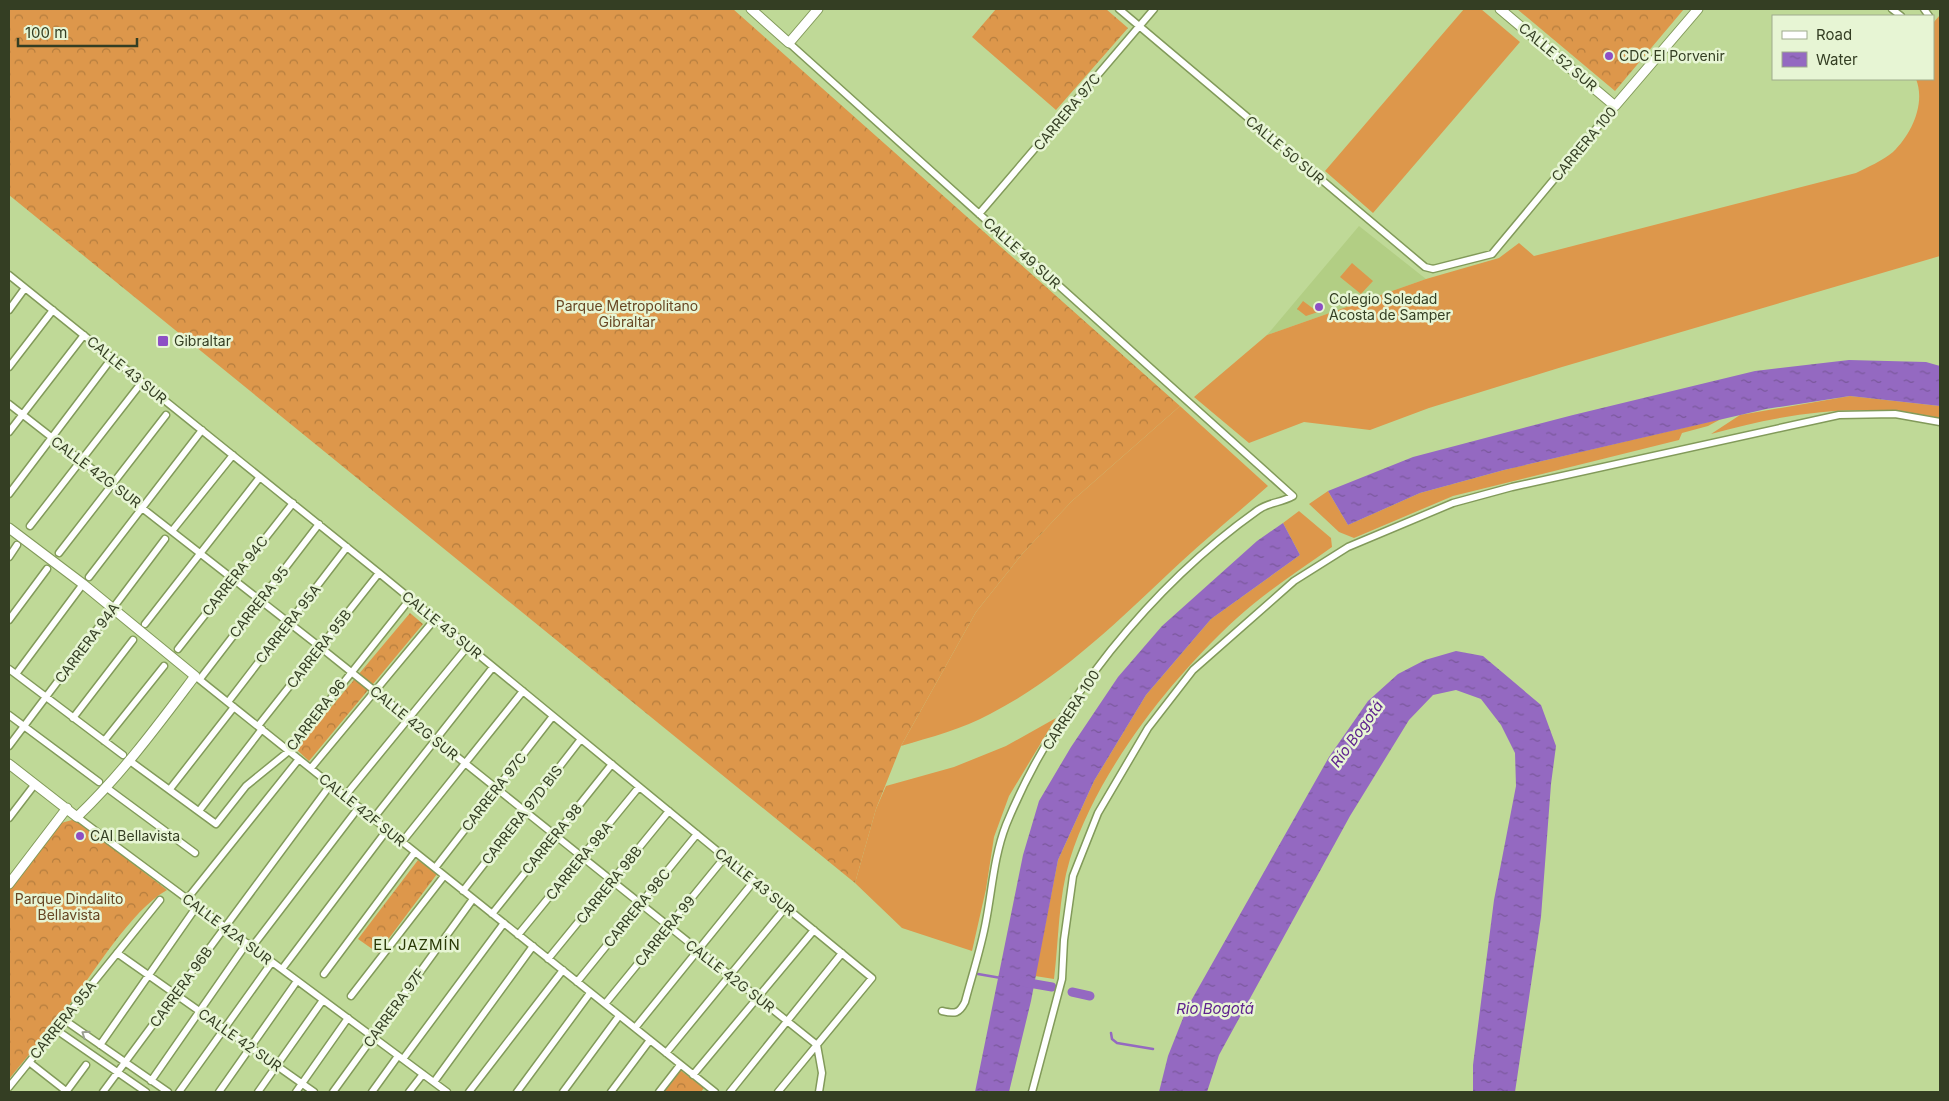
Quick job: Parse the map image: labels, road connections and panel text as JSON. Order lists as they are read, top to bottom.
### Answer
{
  "streets": {
    "street": [
      "CALLE 52 SUR",
      "CARRERA 97C",
      "CARRERA 100",
      "CALLE 50 SUR",
      "CALLE 49 SUR",
      "CALLE 43 SUR",
      "CALLE 42G SUR",
      "CARRERA 94C",
      "CARRERA 95",
      "CARRERA 95A",
      "CARRERA 94A",
      "CARRERA 95B",
      "CARRERA 96",
      "CALLE 42F SUR",
      "CARRERA 97D BIS",
      "CARRERA 98",
      "CARRERA 98A",
      "CARRERA 98B",
      "CARRERA 98C",
      "CALLE 42A SUR",
      "CARRERA 99",
      "CARRERA 96B",
      "CARRERA 97F",
      "CALLE 42 SUR"
    ]
  },
  "crossings": [
    ["CALLE 52 SUR", "CARRERA 100"],
    ["CARRERA 97C", "CALLE 50 SUR"],
    ["CARRERA 97C", "CALLE 49 SUR"],
    ["CARRERA 97C", "CALLE 43 SUR"],
    ["CARRERA 97C", "CALLE 42G SUR"],
    ["CARRERA 97C", "CALLE 42F SUR"],
    ["CARRERA 100", "CALLE 50 SUR"],
    ["CARRERA 100", "CALLE 49 SUR"],
    ["CALLE 43 SUR", "CALLE 42G SUR"],
    ["CALLE 43 SUR", "CARRERA 94C"],
    ["CALLE 43 SUR", "CARRERA 95"],
    ["CALLE 43 SUR", "CARRERA 95A"],
    ["CALLE 43 SUR", "CARRERA 95B"],
    ["CALLE 43 SUR", "CARRERA 96"],
    ["CALLE 43 SUR", "CARRERA 97D BIS"],
    ["CALLE 43 SUR", "CARRERA 98"],
    ["CALLE 43 SUR", "CARRERA 98A"],
    ["CALLE 43 SUR", "CARRERA 98B"],
    ["CALLE 43 SUR", "CARRERA 98C"],
    ["CALLE 43 SUR", "CARRERA 99"],
    ["CALLE 42G SUR", "CARRERA 94C"],
    ["CALLE 42G SUR", "CARRERA 95"],
    ["CALLE 42G SUR", "CARRERA 95A"],
    ["CALLE 42G SUR", "CARRERA 95B"],
    ["CALLE 42G SUR", "CARRERA 96"],
    ["CALLE 42G SUR", "CARRERA 97D BIS"],
    ["CALLE 42G SUR", "CARRERA 98"],
    ["CALLE 42G SUR", "CARRERA 98A"],
    ["CALLE 42G SUR", "CARRERA 98B"],
    ["CALLE 42G SUR", "CARRERA 98C"],
    ["CALLE 42G SUR", "CARRERA 99"],
    ["CARRERA 95", "CALLE 42F SUR"],
    ["CARRERA 95", "CALLE 42A SUR"],
    ["CARRERA 95A", "CALLE 42F SUR"],
    ["CARRERA 95A", "CALLE 42 SUR"],
    ["CARRERA 94A", "CALLE 42F SUR"],
    ["CARRERA 95B", "CARRERA 96"],
    ["CARRERA 95B", "CALLE 42F SUR"],
    ["CARRERA 96", "CALLE 42F SUR"],
    ["CALLE 42F SUR", "CARRERA 97D BIS"],
    ["CALLE 42F SUR", "CARRERA 98"],
    ["CALLE 42F SUR", "CARRERA 98A"],
    ["CALLE 42F SUR", "CARRERA 98B"],
    ["CALLE 42F SUR", "CARRERA 98C"],
    ["CALLE 42F SUR", "CARRERA 99"],
    ["CALLE 42F SUR", "CARRERA 96B"],
    ["CALLE 42F SUR", "CARRERA 97F"],
    ["CALLE 42A SUR", "CARRERA 96B"],
    ["CALLE 42A SUR", "CARRERA 97F"],
    ["CARRERA 96B", "CALLE 42 SUR"]
  ],
  "districts": ["EL JAZMÍN"],
  "water": ["Río Bogotá", "Rio Bogotá"],
  "parks": ["Parque Metropolitano Gibraltar", "Parque Dindalito Bellavista"],
  "places": {
    "other": ["CDC El Porvenir", "Colegio Soledad Acosta de Samper", "CAI Bellavista"],
    "transit": ["Gibraltar"]
  },
  "legend": ["Road", "Water"],
  "scale_bar": "100 m"
}
